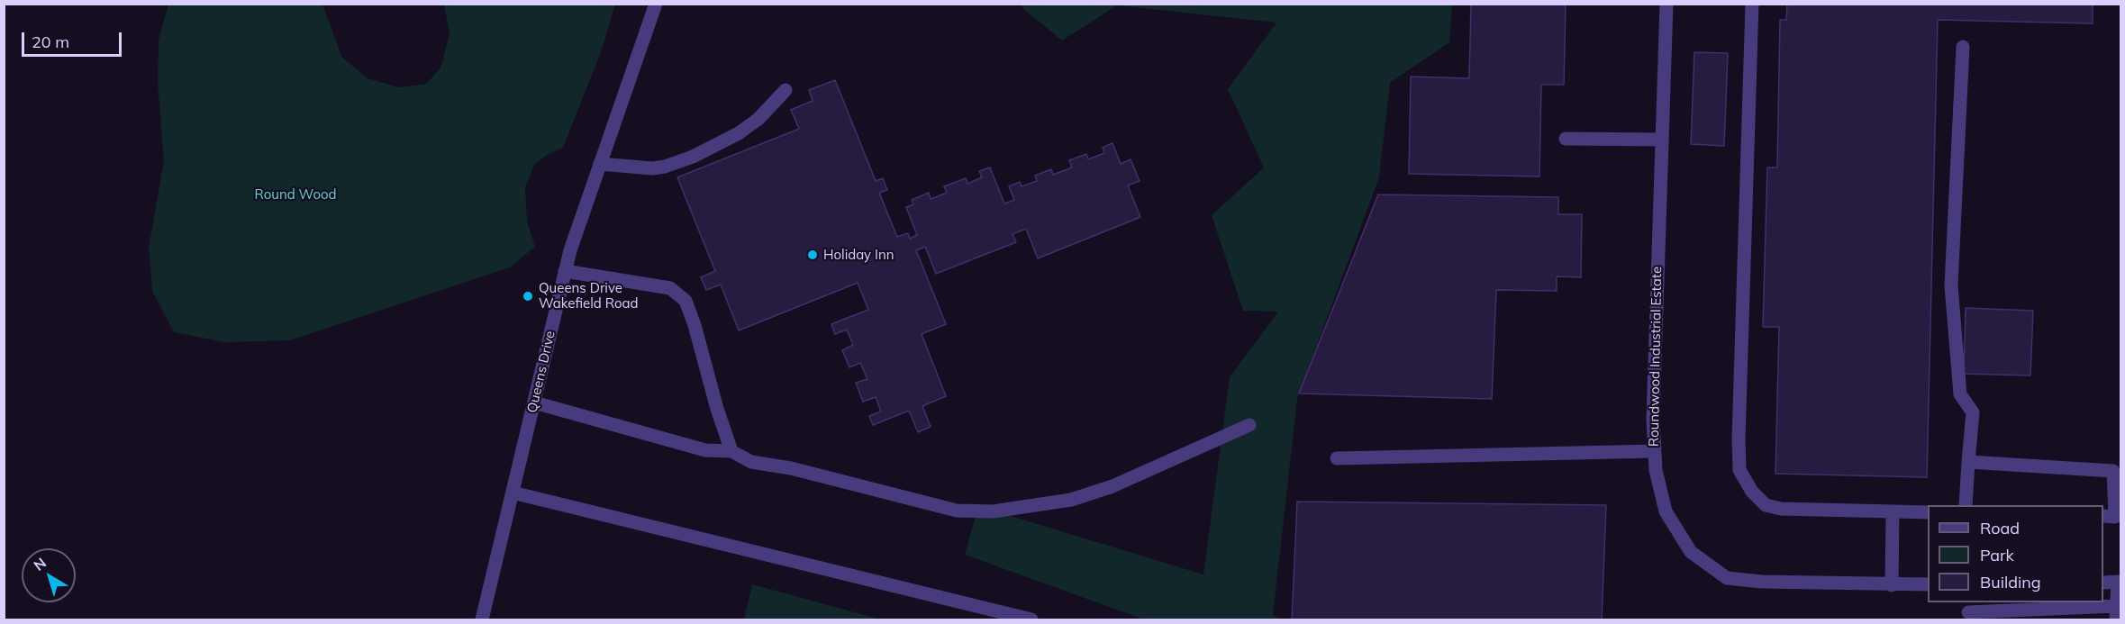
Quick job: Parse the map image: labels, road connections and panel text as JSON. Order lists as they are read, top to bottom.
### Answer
{
  "streets": {
    "street": ["Roundwood Industrial Estate", "Queens Drive"]
  },
  "parks": ["Round Wood"],
  "places": ["Holiday Inn", "Queens Drive Wakefield Road"],
  "legend": ["Road", "Park", "Building"],
  "scale_bar": "20 m",
  "north": "top left"
}
